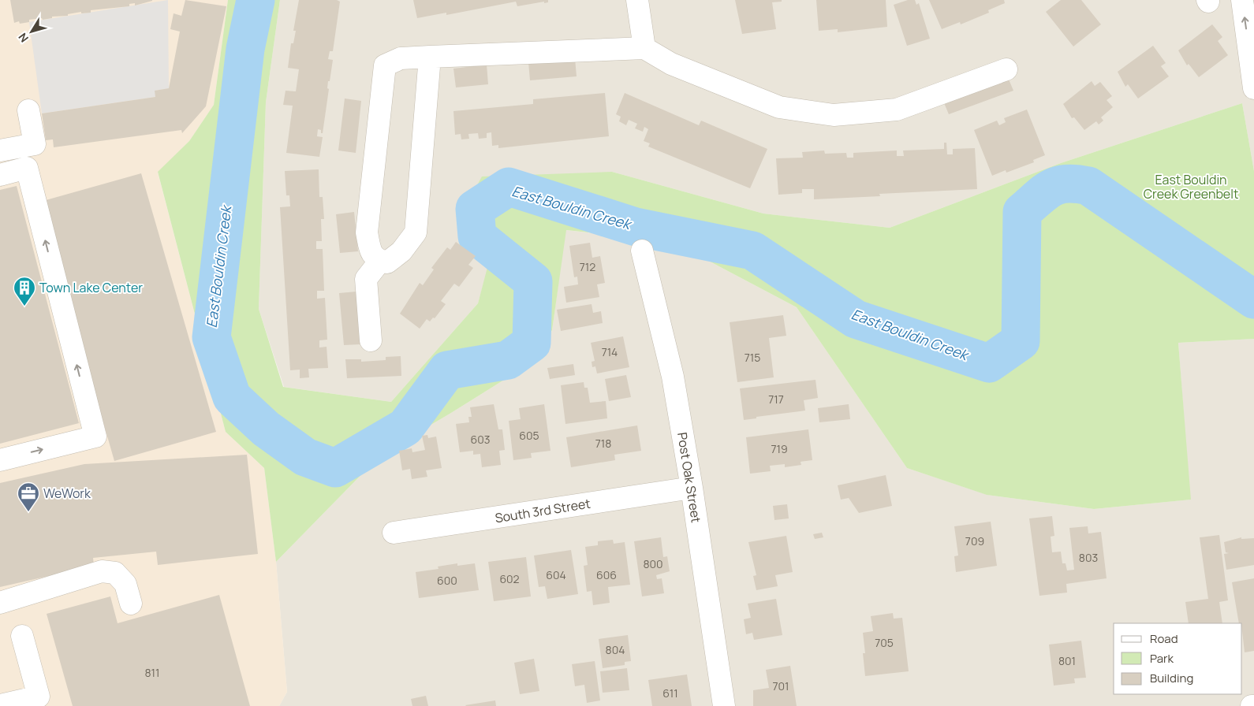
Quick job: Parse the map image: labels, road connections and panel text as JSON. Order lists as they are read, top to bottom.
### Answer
{
  "streets": {
    "street": ["Post Oak Street", "South 3rd Street"]
  },
  "crossings": [
    ["Post Oak Street", "South 3rd Street"]
  ],
  "water": ["East Bouldin Creek"],
  "parks": ["East Bouldin Creek Greenbelt"],
  "places": {
    "building": ["Town Lake Center"],
    "office": ["WeWork"]
  },
  "house_numbers": [
    "712",
    "714",
    "715",
    "717",
    "605",
    "603",
    "718",
    "719",
    "709",
    "803",
    "800",
    "604",
    "606",
    "602",
    "600",
    "705",
    "804",
    "801",
    "811",
    "701",
    "611"
  ],
  "legend": ["Road", "Park", "Building"],
  "north": "bottom left"
}
